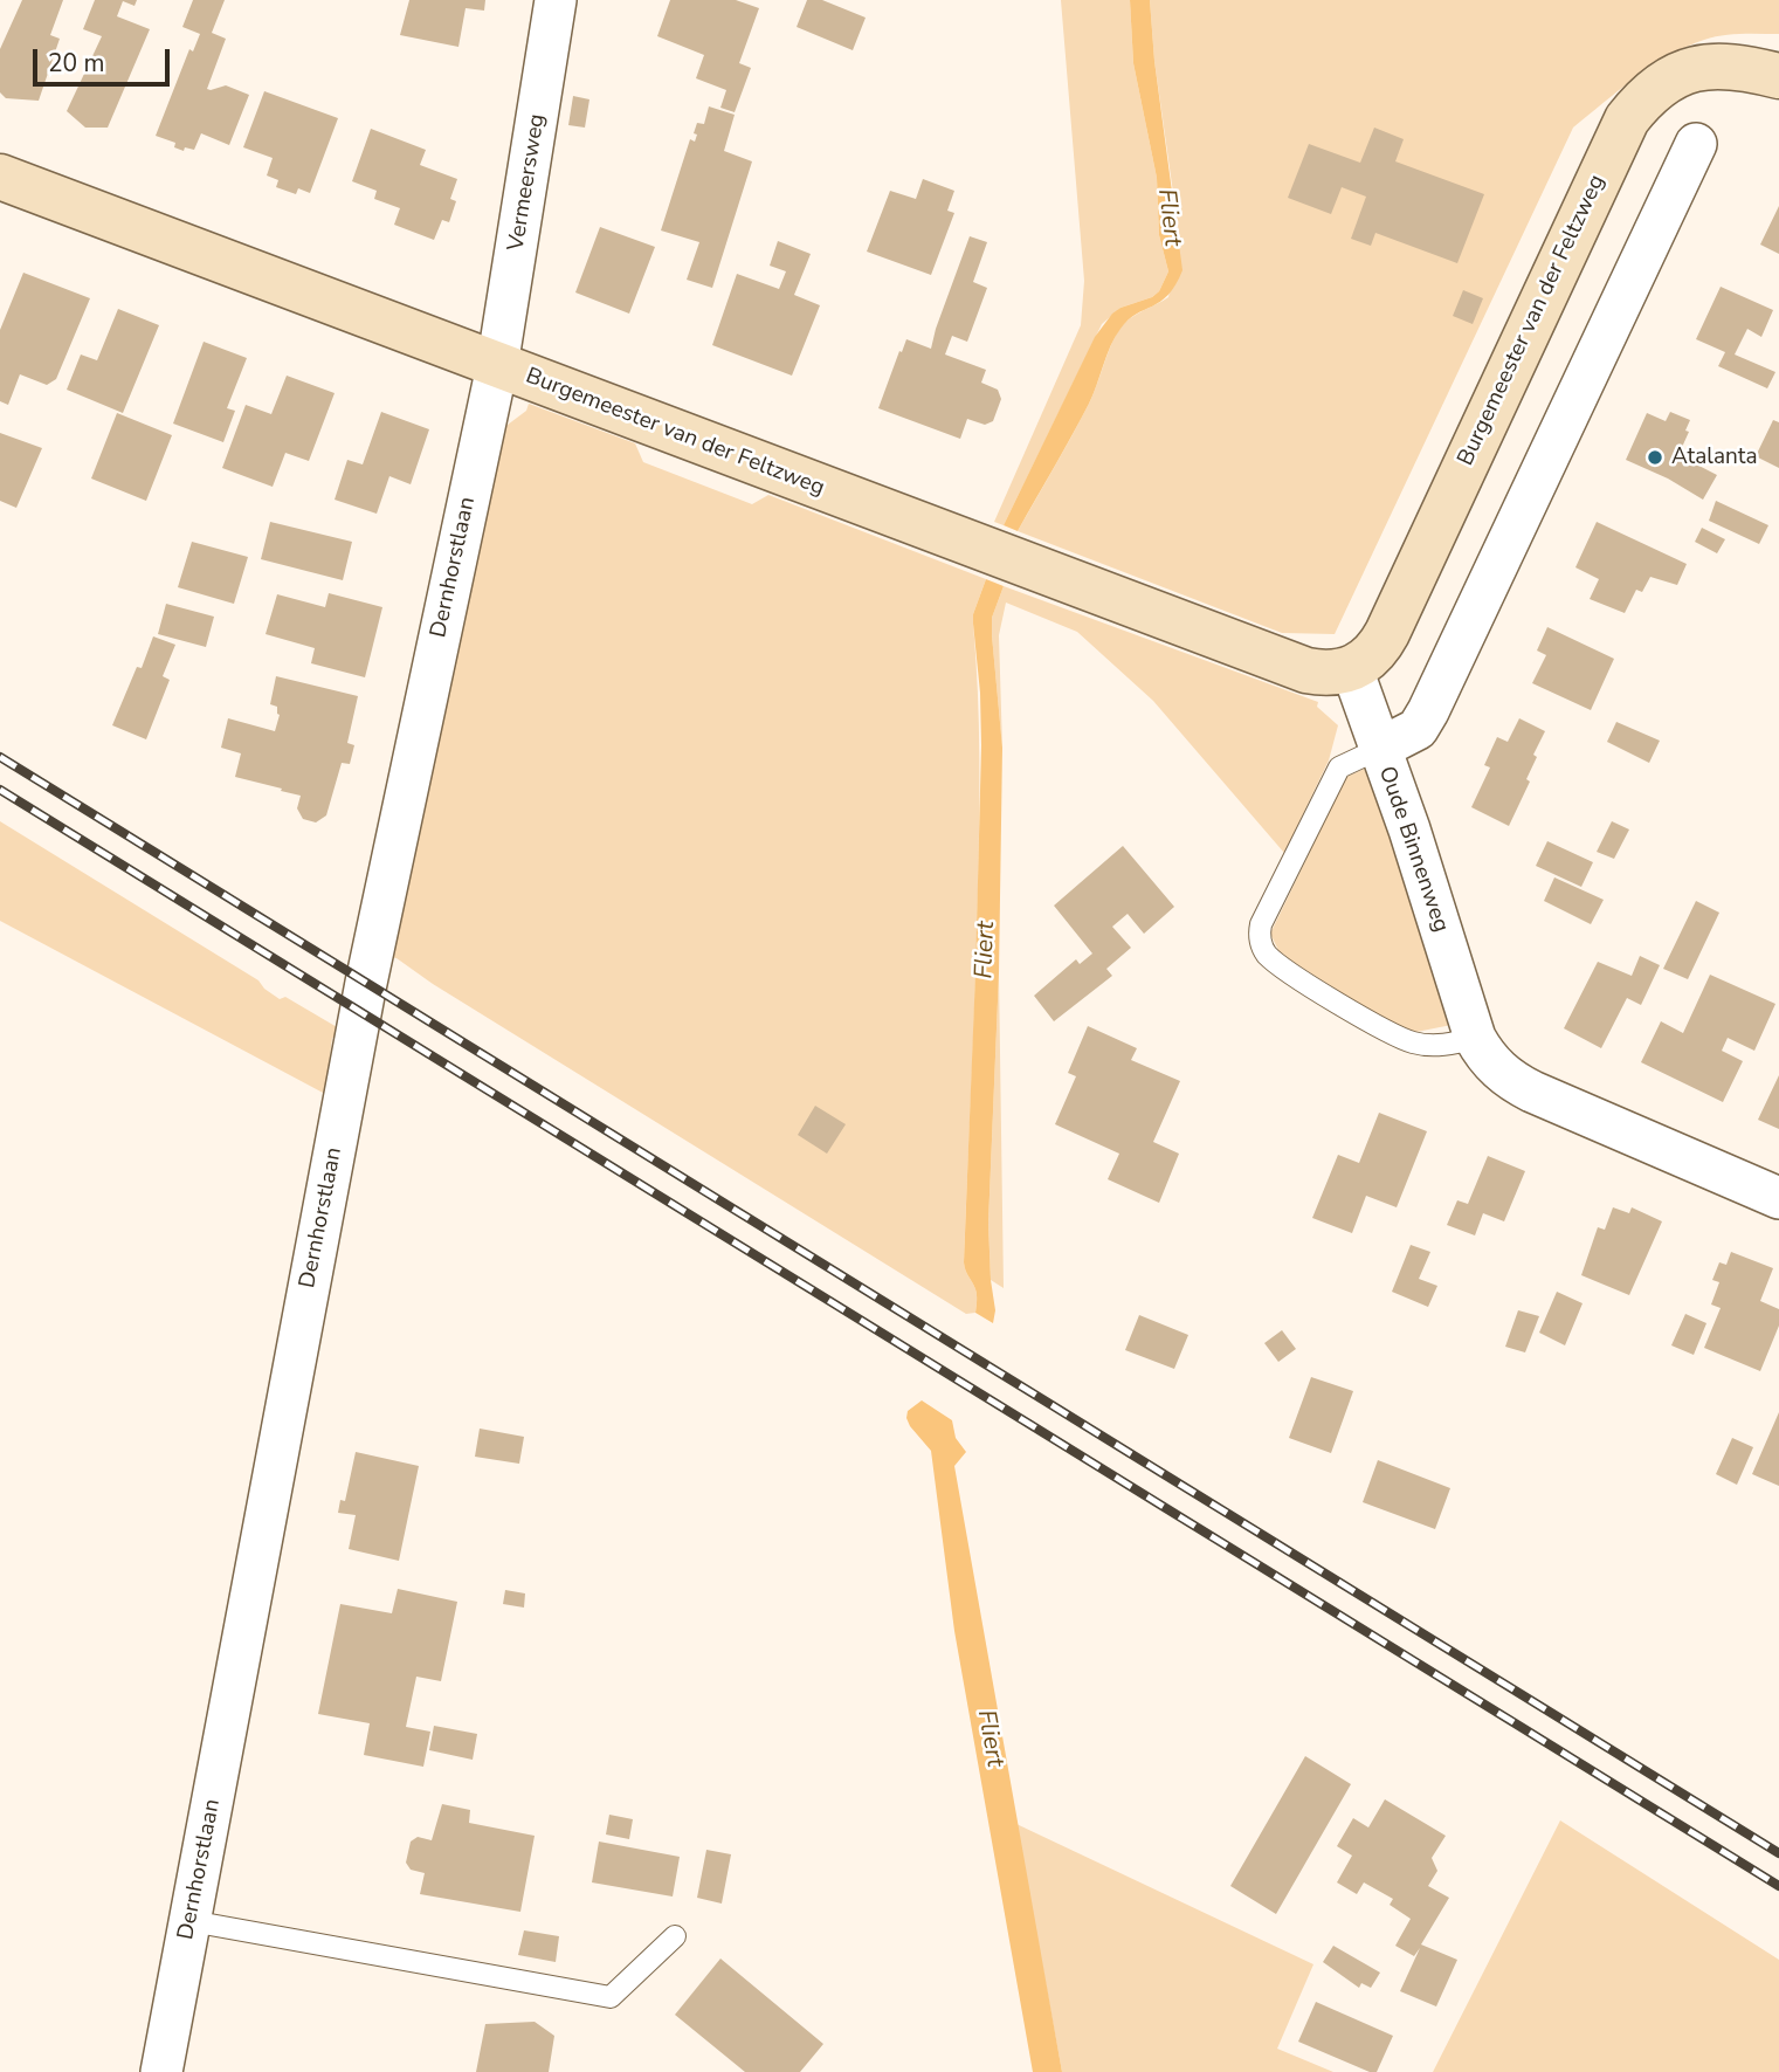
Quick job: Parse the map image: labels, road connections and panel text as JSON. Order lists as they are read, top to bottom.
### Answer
{
  "streets": {
    "street": [
      "Vermeersweg",
      "Burgemeester van der Feltzweg",
      "Dernhorstlaan",
      "Oude Binnenweg"
    ]
  },
  "crossings": [
    ["Vermeersweg", "Burgemeester van der Feltzweg"],
    ["Vermeersweg", "Dernhorstlaan"],
    ["Burgemeester van der Feltzweg", "Dernhorstlaan"]
  ],
  "water": ["Fliert"],
  "places": ["Atalanta"],
  "scale_bar": "20 m"
}
